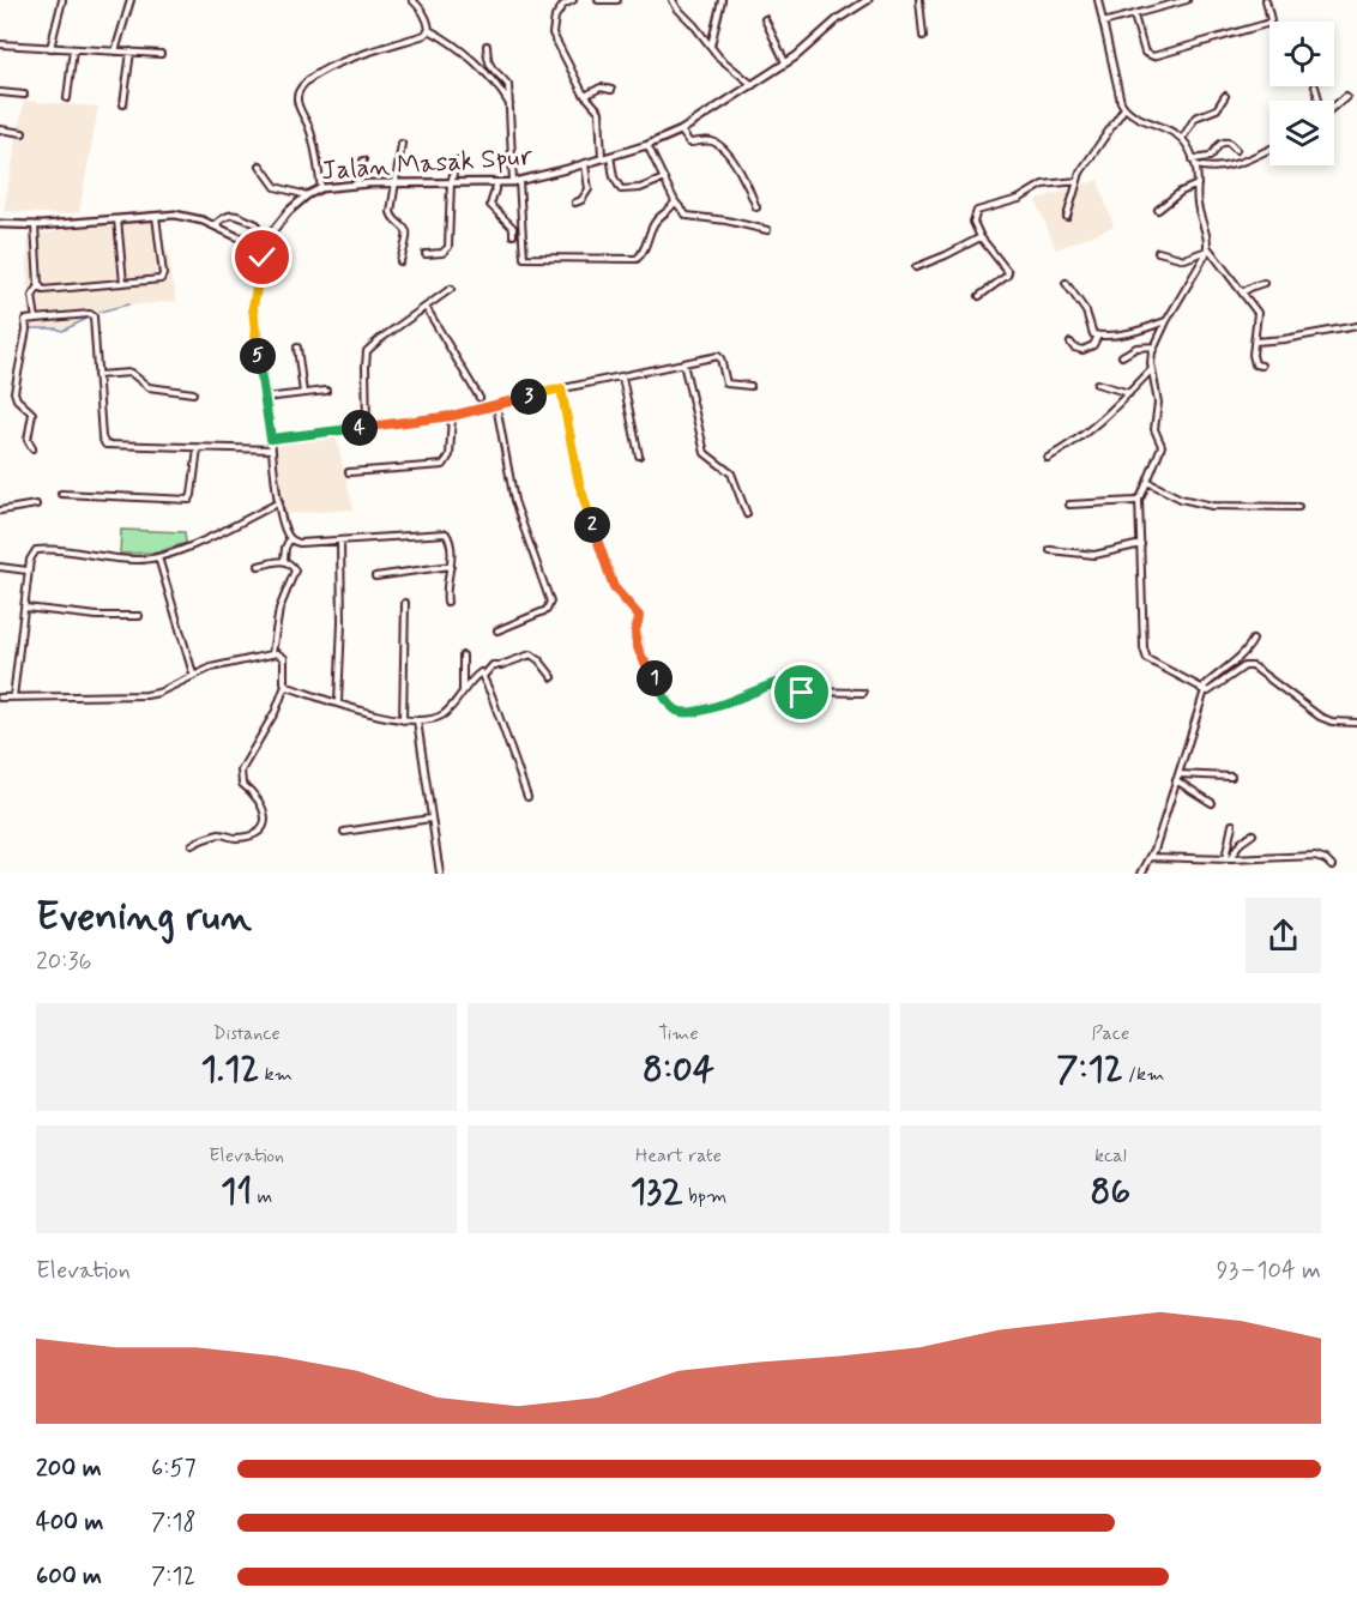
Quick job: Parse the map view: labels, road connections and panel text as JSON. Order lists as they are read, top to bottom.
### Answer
{
  "streets": {
    "street": ["Jalan Masak Spur"]
  },
  "page": {
    "pins": [
      "5",
      "3",
      "4",
      "2",
      "1"
    ],
    "heading": ["Evening run", "20:36"],
    "stats": [
      ["Distance", "1.12 km"],
      ["Time", "8:04"],
      ["Pace", "7:12 /km"],
      ["Elevation", "11 m"],
      ["Heart rate", "132 bpm"],
      ["kcal", "86"]
    ],
    "chart": ["Elevation", "93–104 m"],
    "list": [
      {
        "name": "200 m",
        "note": "6:57"
      },
      {
        "name": "400 m",
        "note": "7:18"
      },
      {
        "name": "600 m",
        "note": "7:12"
      }
    ]
  }
}
